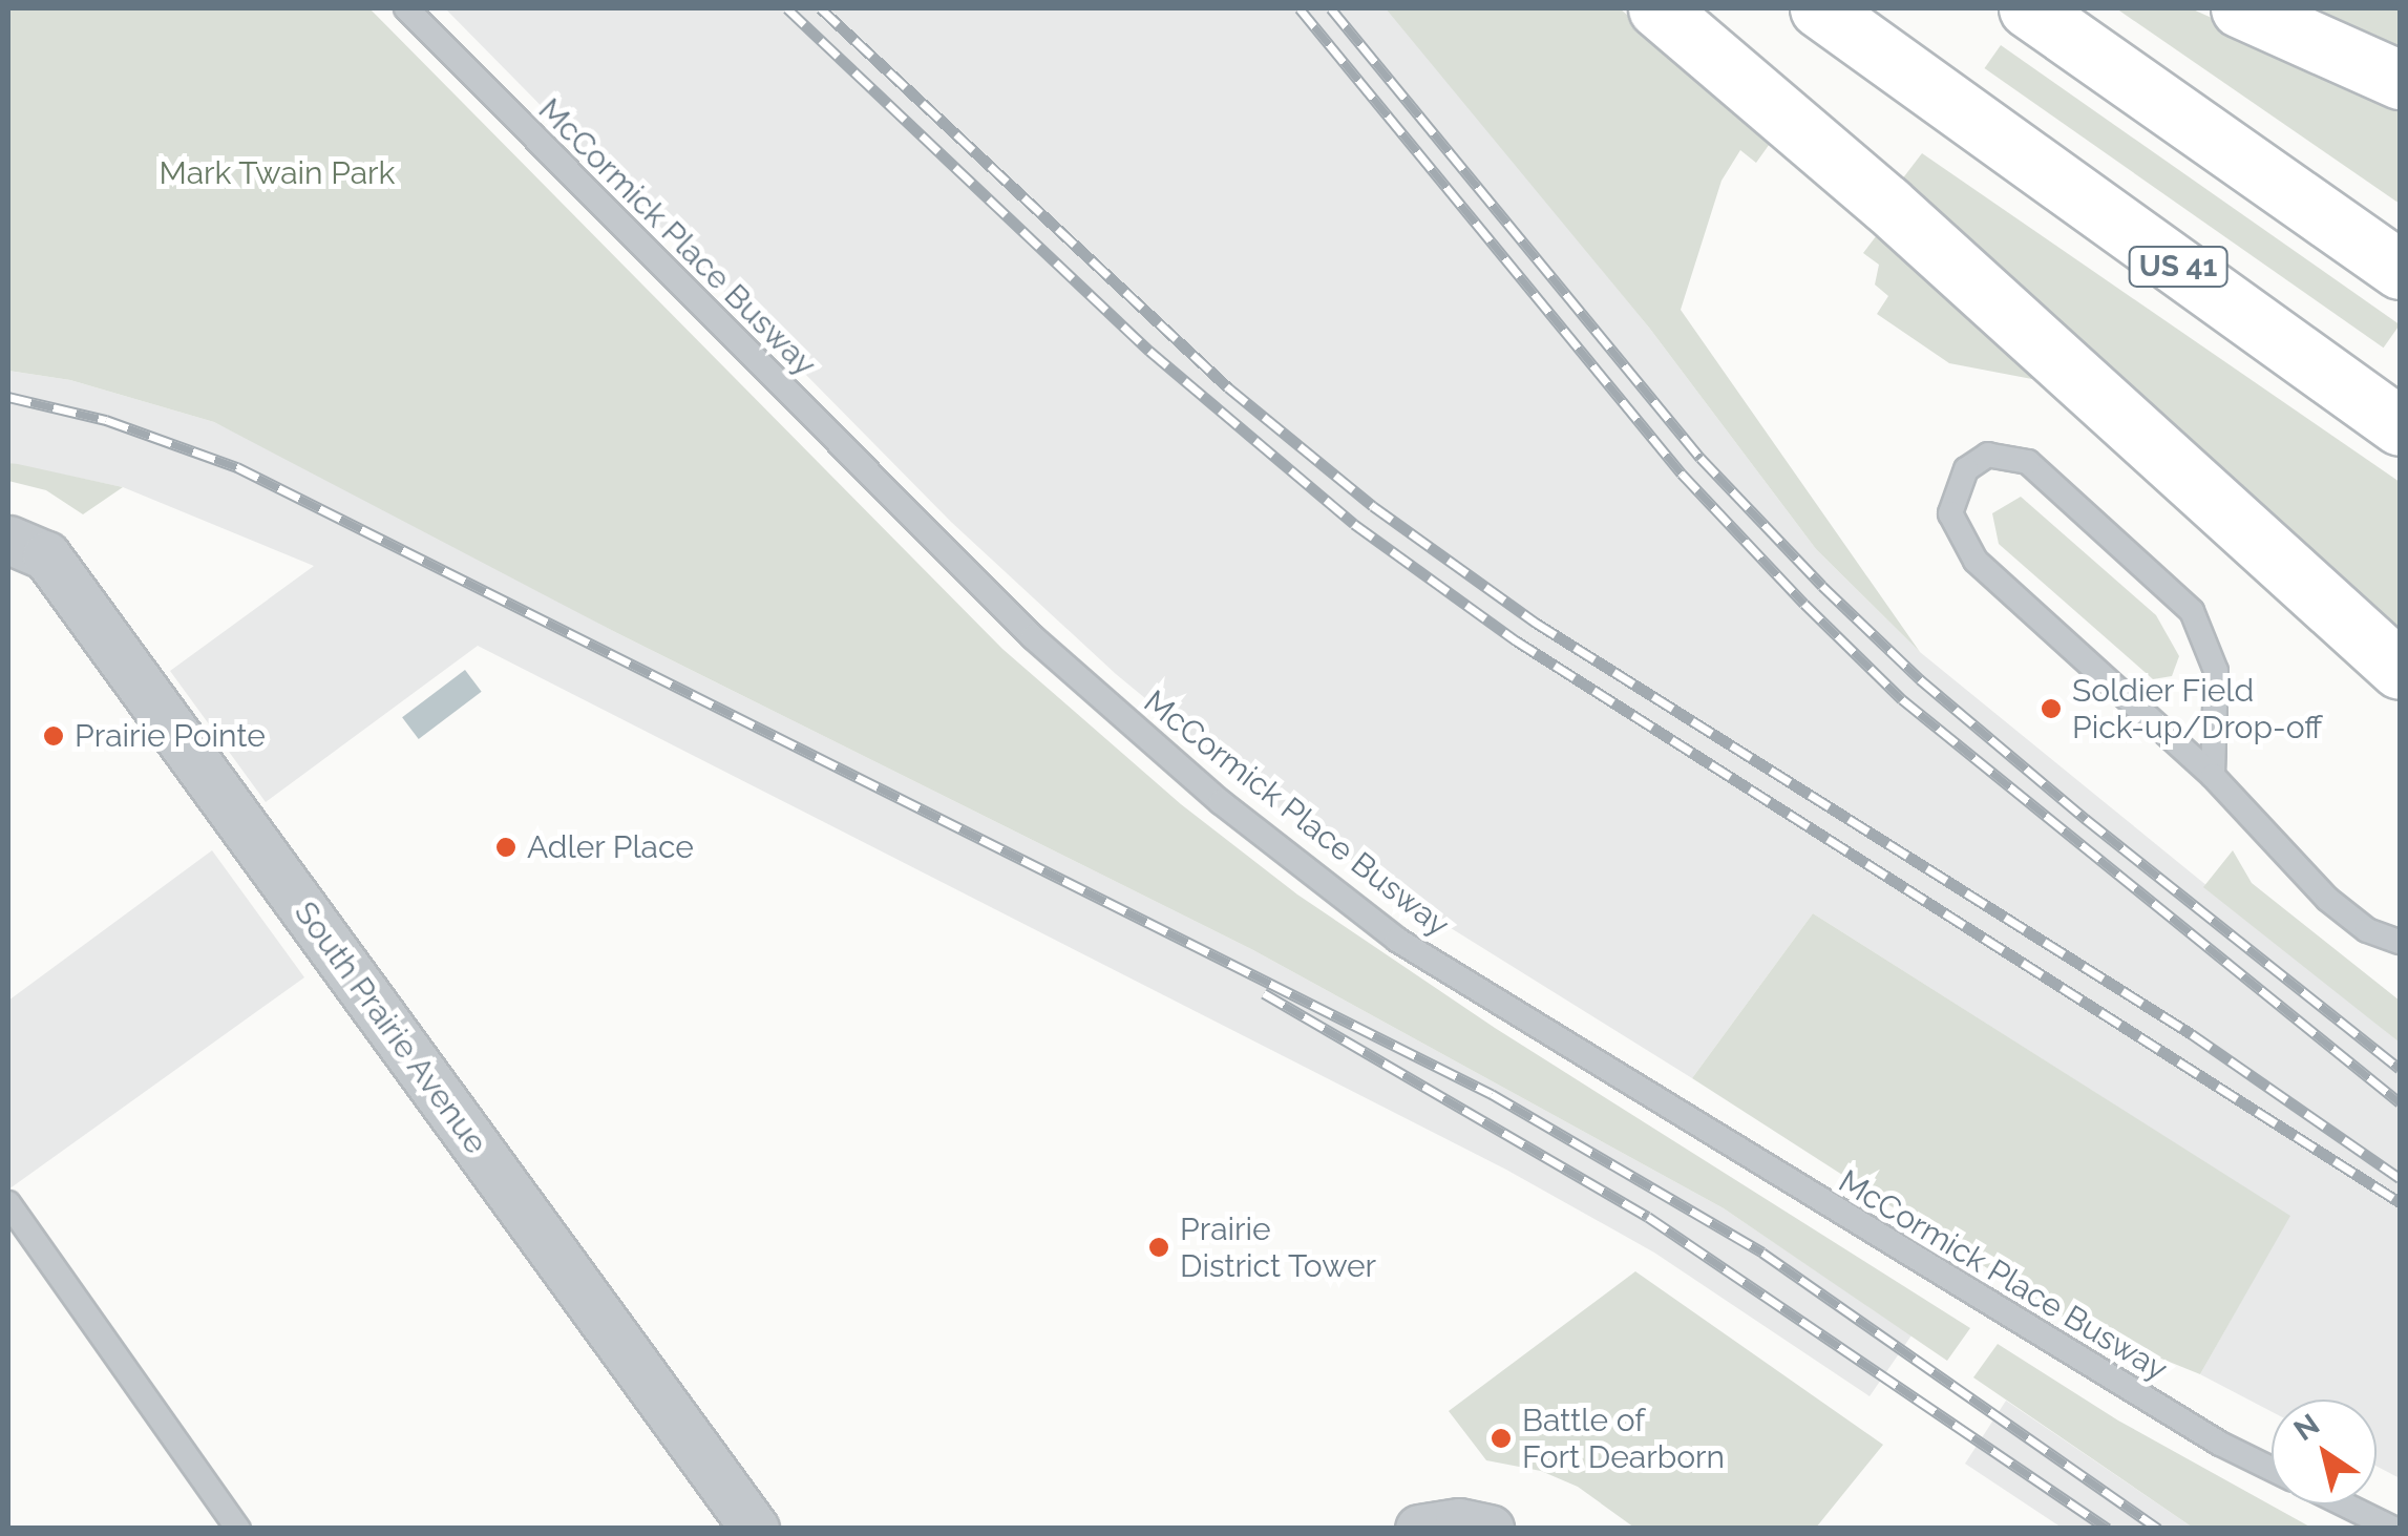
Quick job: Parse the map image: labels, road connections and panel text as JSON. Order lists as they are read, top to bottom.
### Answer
{
  "streets": {
    "highway": ["US 41"],
    "street": ["South Prairie Avenue"],
    "lane": ["McCormick Place Busway"]
  },
  "parks": ["Mark Twain Park"],
  "places": [
    "Soldier Field Pick-up/Drop-off",
    "Prairie Pointe",
    "Adler Place",
    "Prairie District Tower",
    "Battle of Fort Dearborn"
  ],
  "north": "top left"
}
